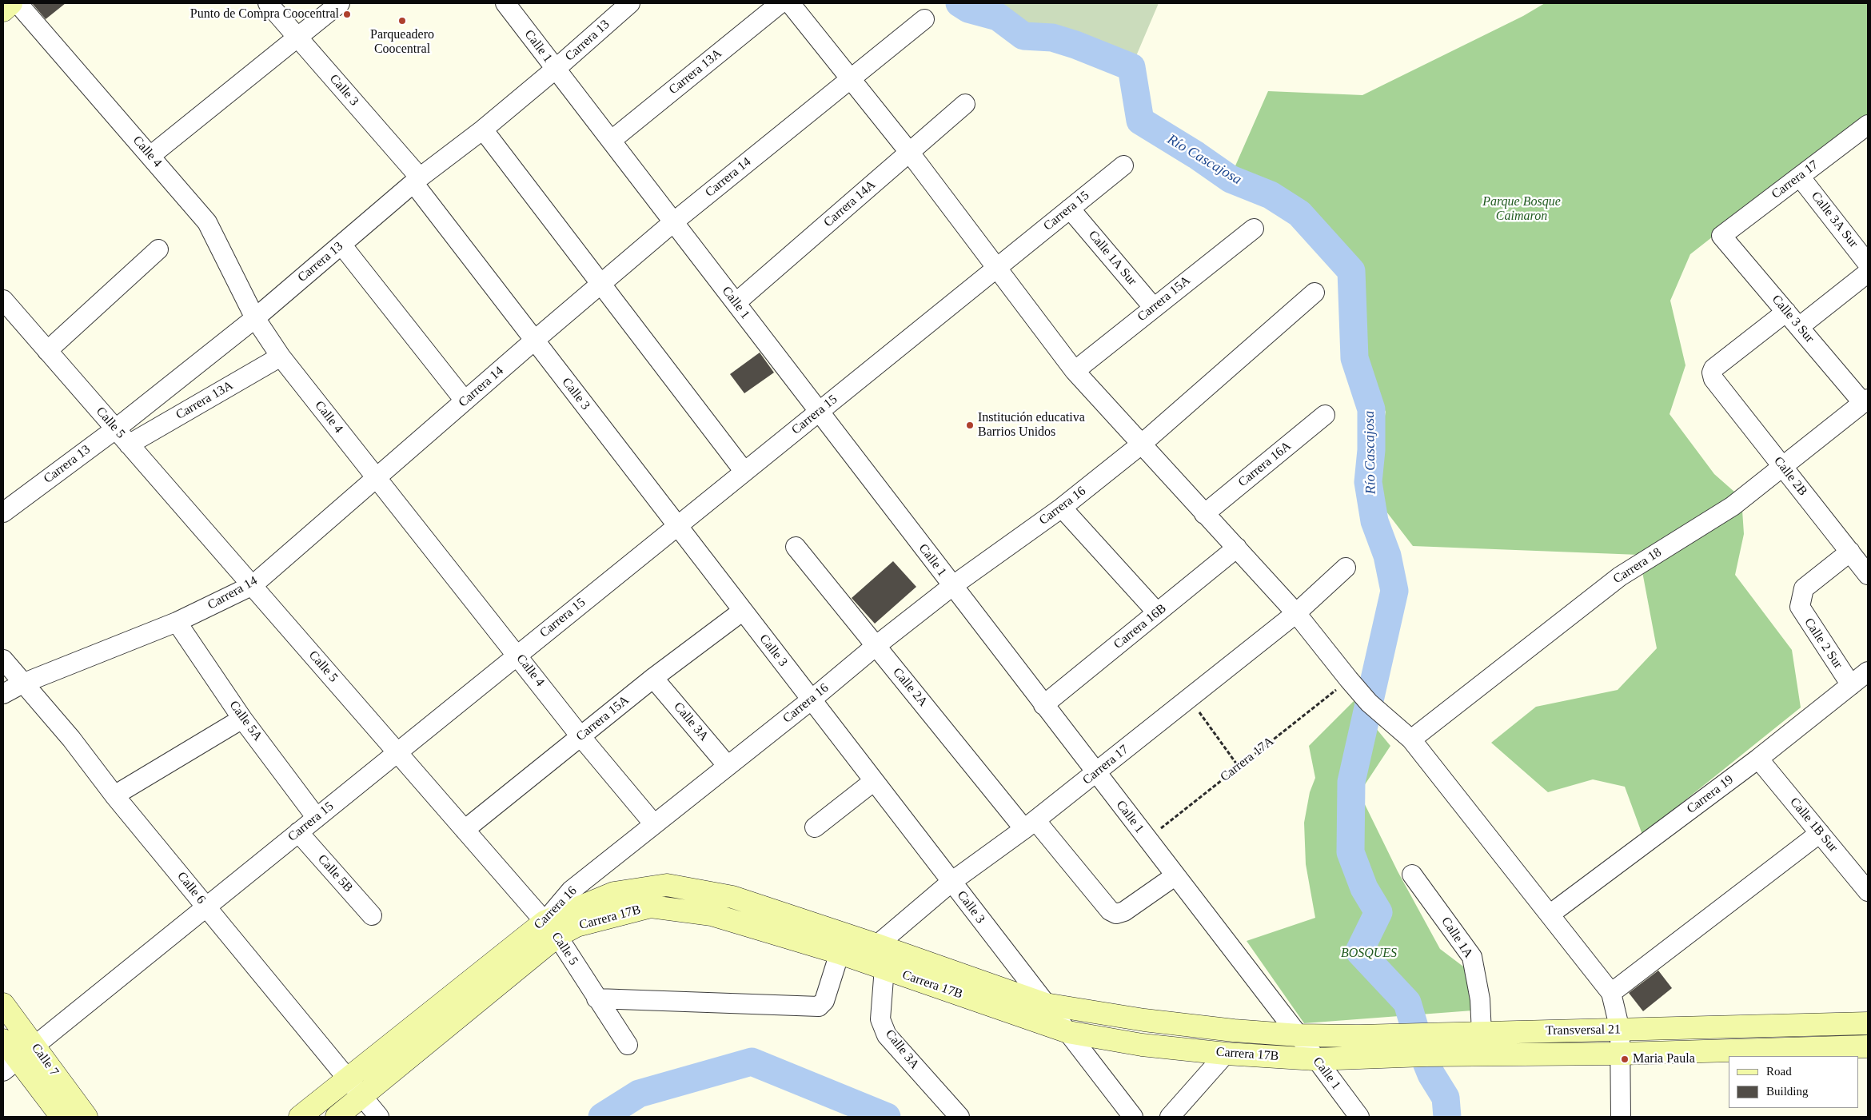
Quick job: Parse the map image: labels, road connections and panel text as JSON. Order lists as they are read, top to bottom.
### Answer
{
  "streets": {
    "street": [
      "Carrera 13",
      "Calle 1",
      "Carrera 13A",
      "Calle 3",
      "Calle 4",
      "Carrera 14",
      "Carrera 17",
      "Carrera 14A",
      "Carrera 15",
      "Calle 3A Sur",
      "Calle 1A Sur",
      "Carrera 15A",
      "Calle 3 Sur",
      "Calle 5",
      "Carrera 16A",
      "Calle 2B",
      "Carrera 16",
      "Carrera 18",
      "Carrera 16B",
      "Calle 2 Sur",
      "Calle 2A",
      "Calle 5A",
      "Calle 3A",
      "Carrera 19",
      "Calle 1B Sur",
      "Calle 5B",
      "Calle 6",
      "Carrera 17B",
      "Calle 1A",
      "Transversal 21",
      "Calle 7"
    ],
    "path": ["Carrera 17A"]
  },
  "crossings": [
    ["Carrera 13", "Calle 1"],
    ["Carrera 13", "Calle 3"],
    ["Carrera 13", "Calle 4"],
    ["Carrera 13", "Calle 5"],
    ["Calle 1", "Carrera 13A"],
    ["Calle 1", "Carrera 14"],
    ["Calle 1", "Carrera 17"],
    ["Calle 1", "Carrera 14A"],
    ["Calle 1", "Carrera 15"],
    ["Calle 1", "Carrera 16"],
    ["Calle 1", "Carrera 16B"],
    ["Calle 1", "Calle 2A"],
    ["Calle 1", "Carrera 17A"],
    ["Calle 1", "Carrera 17B"],
    ["Calle 1", "Transversal 21"],
    ["Carrera 13A", "Calle 4"],
    ["Carrera 13A", "Calle 5"],
    ["Calle 3", "Carrera 14"],
    ["Calle 3", "Carrera 17"],
    ["Calle 3", "Carrera 15"],
    ["Calle 3", "Carrera 15A"],
    ["Calle 3", "Carrera 16"],
    ["Calle 3", "Carrera 17B"],
    ["Calle 4", "Carrera 14"],
    ["Calle 4", "Carrera 15"],
    ["Calle 4", "Carrera 15A"],
    ["Calle 4", "Carrera 16"],
    ["Carrera 14", "Calle 5"],
    ["Carrera 14", "Calle 5A"],
    ["Carrera 14", "Calle 6"],
    ["Carrera 17", "Calle 3A Sur"],
    ["Carrera 17", "Calle 3 Sur"],
    ["Carrera 17", "Calle 2A"],
    ["Carrera 17", "Calle 3A"],
    ["Carrera 17", "Carrera 17B"],
    ["Carrera 15", "Calle 1A Sur"],
    ["Carrera 15", "Calle 5"],
    ["Carrera 15", "Calle 5A"],
    ["Carrera 15", "Calle 5B"],
    ["Carrera 15", "Calle 6"],
    ["Carrera 15", "Calle 7"],
    ["Calle 1A Sur", "Carrera 15A"],
    ["Carrera 15A", "Calle 5"],
    ["Carrera 15A", "Calle 3A"],
    ["Calle 3 Sur", "Calle 2B"],
    ["Calle 3 Sur", "Carrera 18"],
    ["Calle 5", "Carrera 16"],
    ["Calle 5", "Carrera 17B"],
    ["Calle 2B", "Carrera 18"],
    ["Calle 2B", "Calle 2 Sur"],
    ["Carrera 16", "Calle 2A"],
    ["Carrera 16", "Calle 3A"],
    ["Carrera 16", "Calle 6"],
    ["Carrera 16", "Carrera 17B"],
    ["Calle 2 Sur", "Carrera 19"],
    ["Calle 3A", "Carrera 17B"],
    ["Carrera 19", "Calle 1B Sur"],
    ["Carrera 17B", "Transversal 21"],
    ["Calle 1A", "Transversal 21"]
  ],
  "water": ["Río Cascajosa"],
  "parks": ["Parque Bosque Caimaron", "BOSQUES"],
  "places": [
    "Punto de Compra Coocentral",
    "Parqueadero Coocentral",
    "Institución educativa Barrios Unidos",
    "Maria Paula"
  ],
  "legend": ["Road", "Building"]
}
